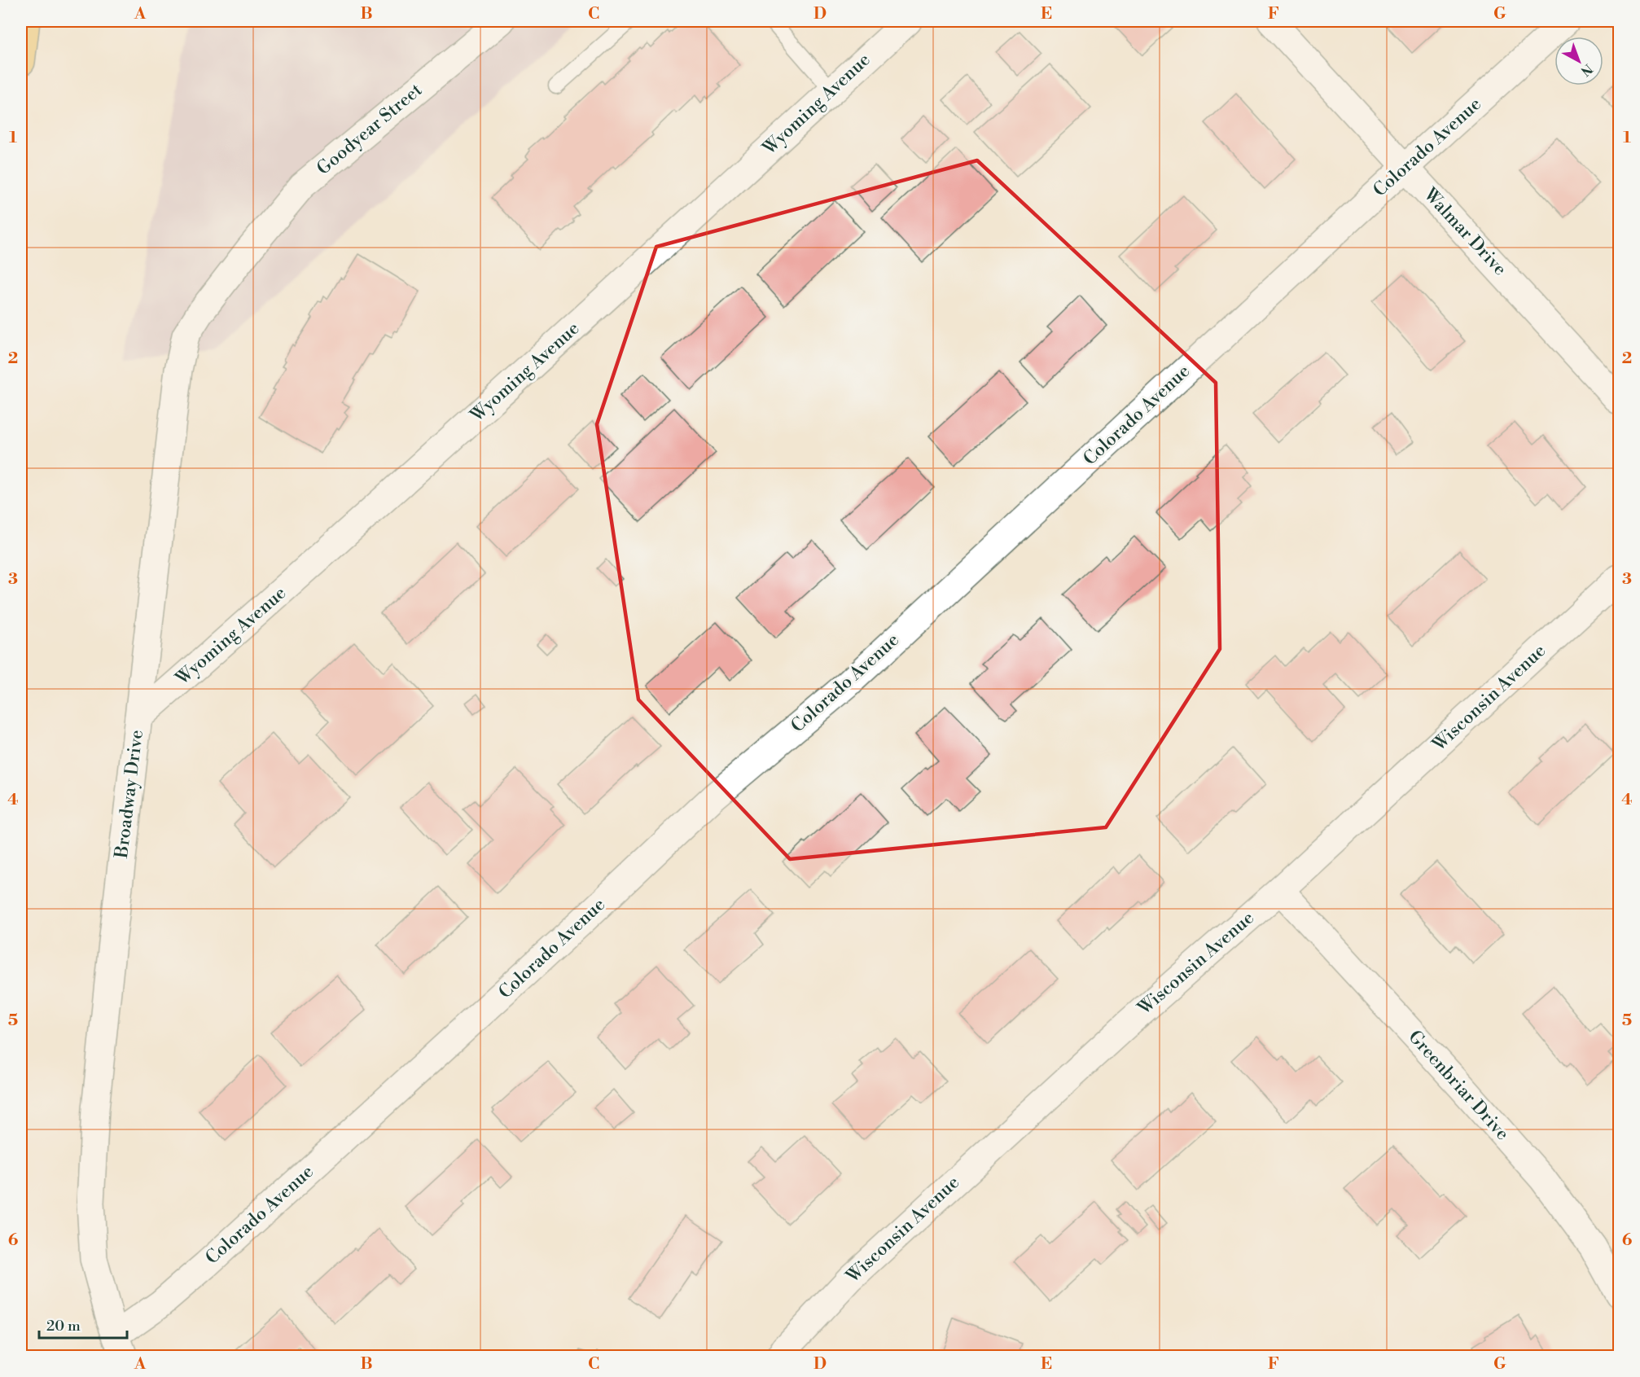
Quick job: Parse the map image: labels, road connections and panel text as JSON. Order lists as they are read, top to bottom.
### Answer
{
  "streets": {
    "street": [
      "Wyoming Avenue",
      "Goodyear Street",
      "Colorado Avenue",
      "Walmar Drive",
      "Wisconsin Avenue",
      "Broadway Drive",
      "Greenbriar Drive"
    ]
  },
  "crossings": [
    ["Wyoming Avenue", "Broadway Drive"],
    ["Goodyear Street", "Broadway Drive"],
    ["Colorado Avenue", "Walmar Drive"],
    ["Colorado Avenue", "Broadway Drive"],
    ["Wisconsin Avenue", "Greenbriar Drive"]
  ],
  "scale_bar": "20 m",
  "north": "bottom right",
  "grid": {
    "columns": [
      "A",
      "B",
      "C",
      "D",
      "E",
      "F",
      "G"
    ],
    "rows": [
      "1",
      "2",
      "3",
      "4",
      "5",
      "6"
    ]
  }
}
